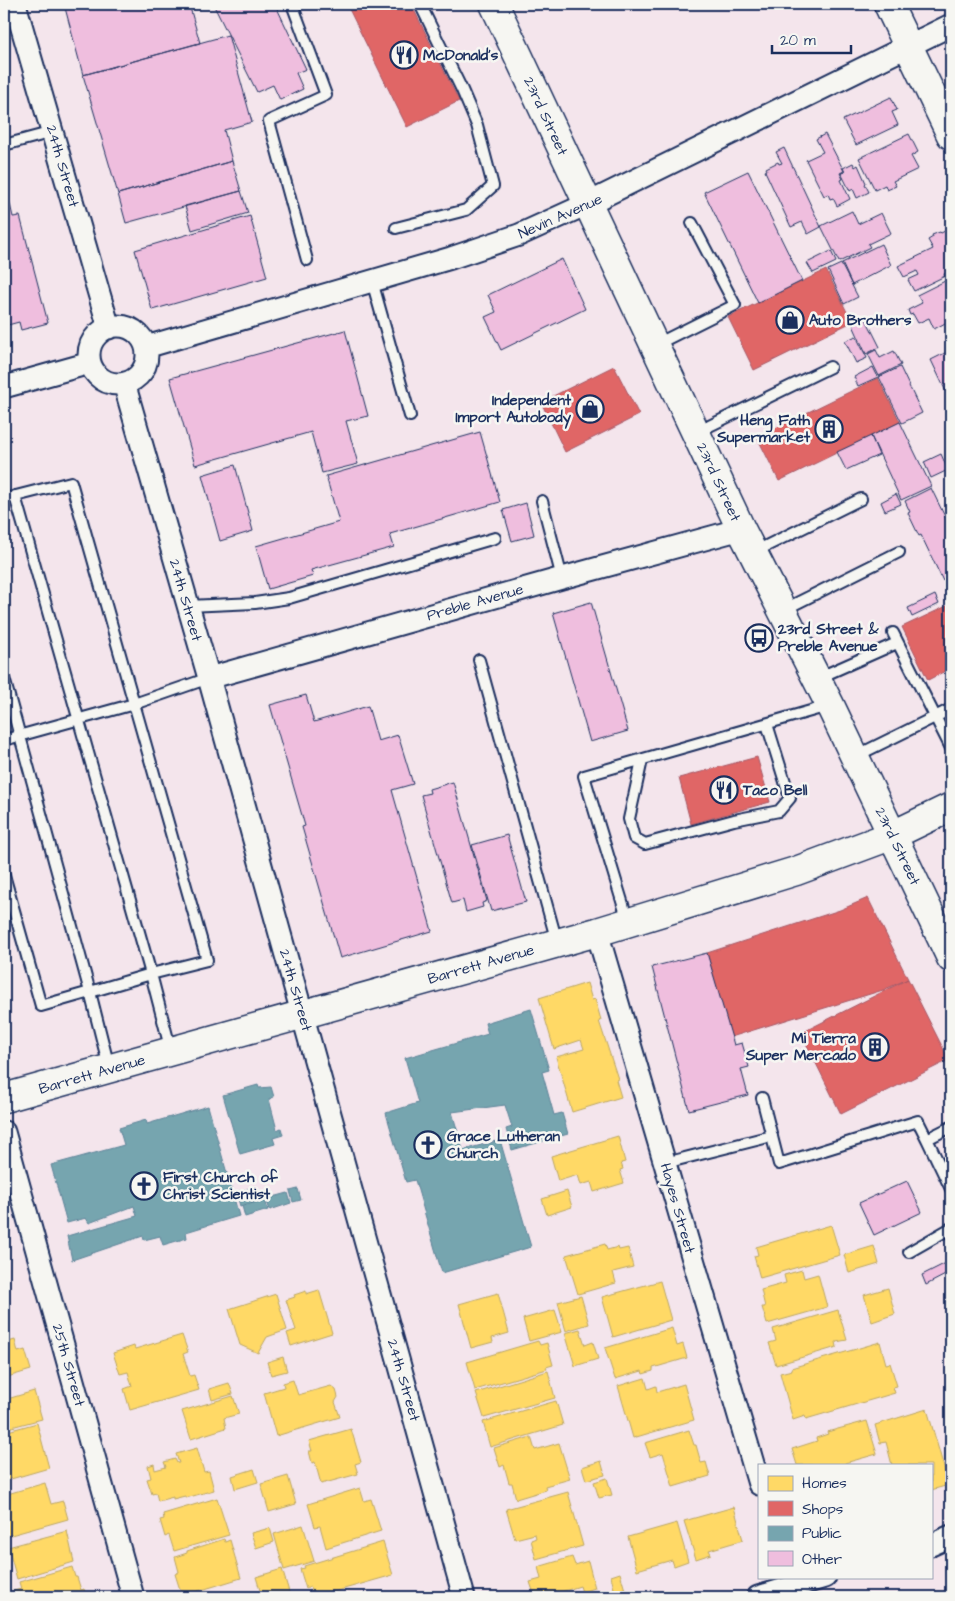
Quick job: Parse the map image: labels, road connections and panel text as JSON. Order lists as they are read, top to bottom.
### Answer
{
  "streets": {
    "main road": ["23rd Street", "Barrett Avenue"],
    "street": [
      "24th Street",
      "Nevin Avenue",
      "Preble Avenue",
      "Hayes Street",
      "25th Street"
    ]
  },
  "crossings": [
    ["23rd Street", "Nevin Avenue"],
    ["23rd Street", "Preble Avenue"],
    ["23rd Street", "Barrett Avenue"],
    ["24th Street", "Nevin Avenue"],
    ["24th Street", "Preble Avenue"],
    ["24th Street", "Barrett Avenue"],
    ["Barrett Avenue", "Hayes Street"]
  ],
  "places": {
    "restaurant": ["McDonald's", "Taco Bell"],
    "shop": ["Auto Brothers", "Independent Import Autobody"],
    "building": ["Heng Fath Supermarket", "Mi Tierra Super Mercado"],
    "bus stop": ["23rd Street & Preble Avenue"],
    "church": ["Grace Lutheran Church", "First Church of Christ Scientist"]
  },
  "legend": [
    "Homes",
    "Shops",
    "Public",
    "Other"
  ],
  "scale_bar": "20 m"
}
